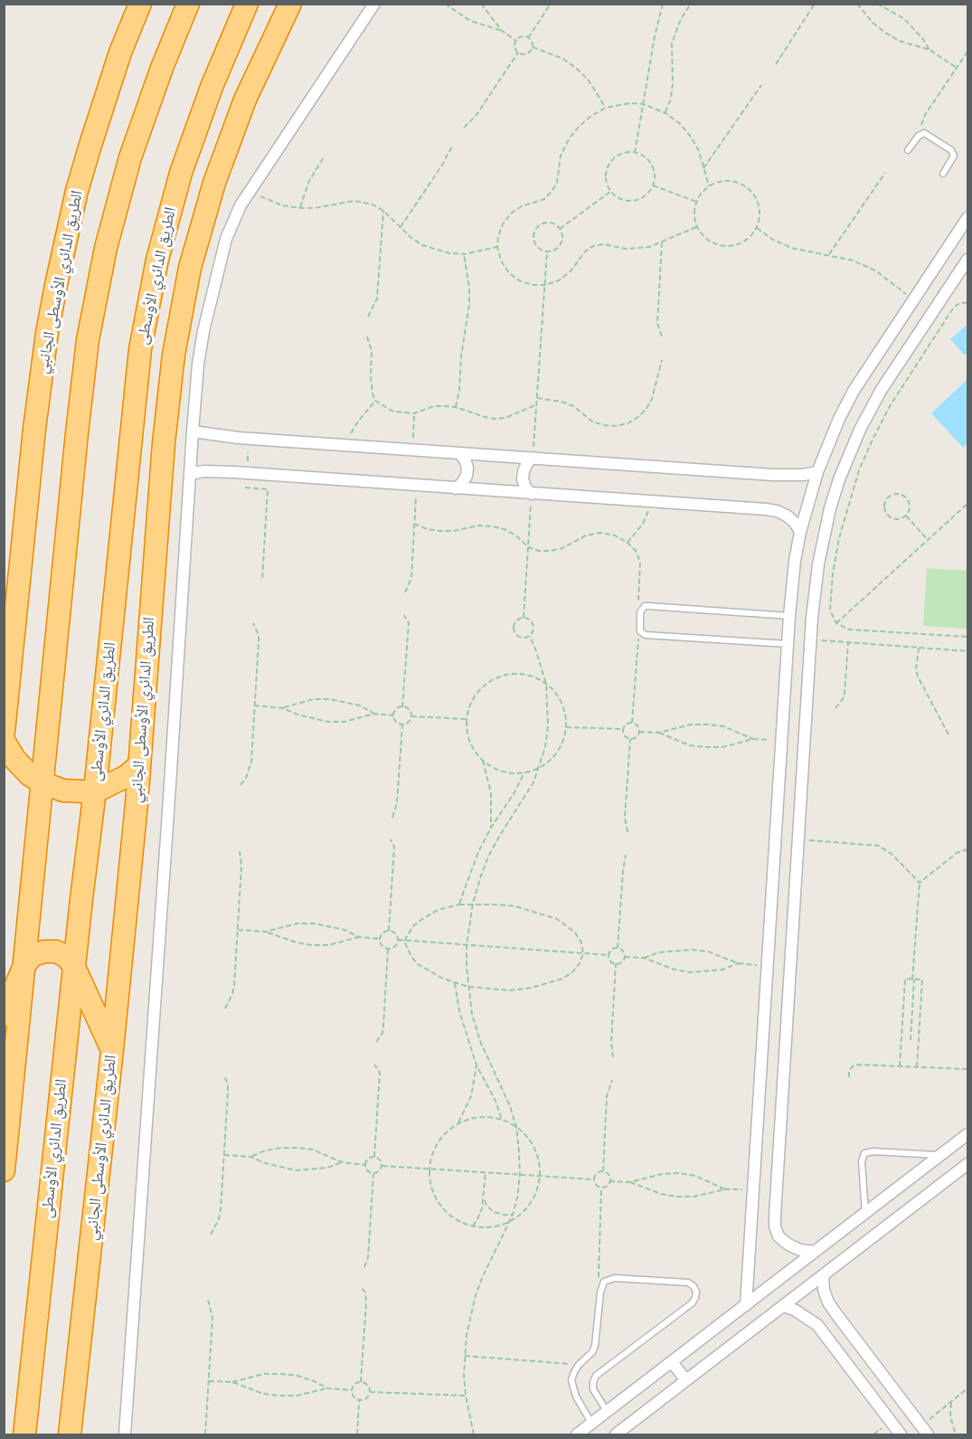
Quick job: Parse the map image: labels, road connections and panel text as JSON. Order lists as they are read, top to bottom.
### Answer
{
  "streets": {
    "highway": ["الطريق الدائري الأوسطى", "الطريق الدائري الأوسطى الجانبي"]
  }
}
